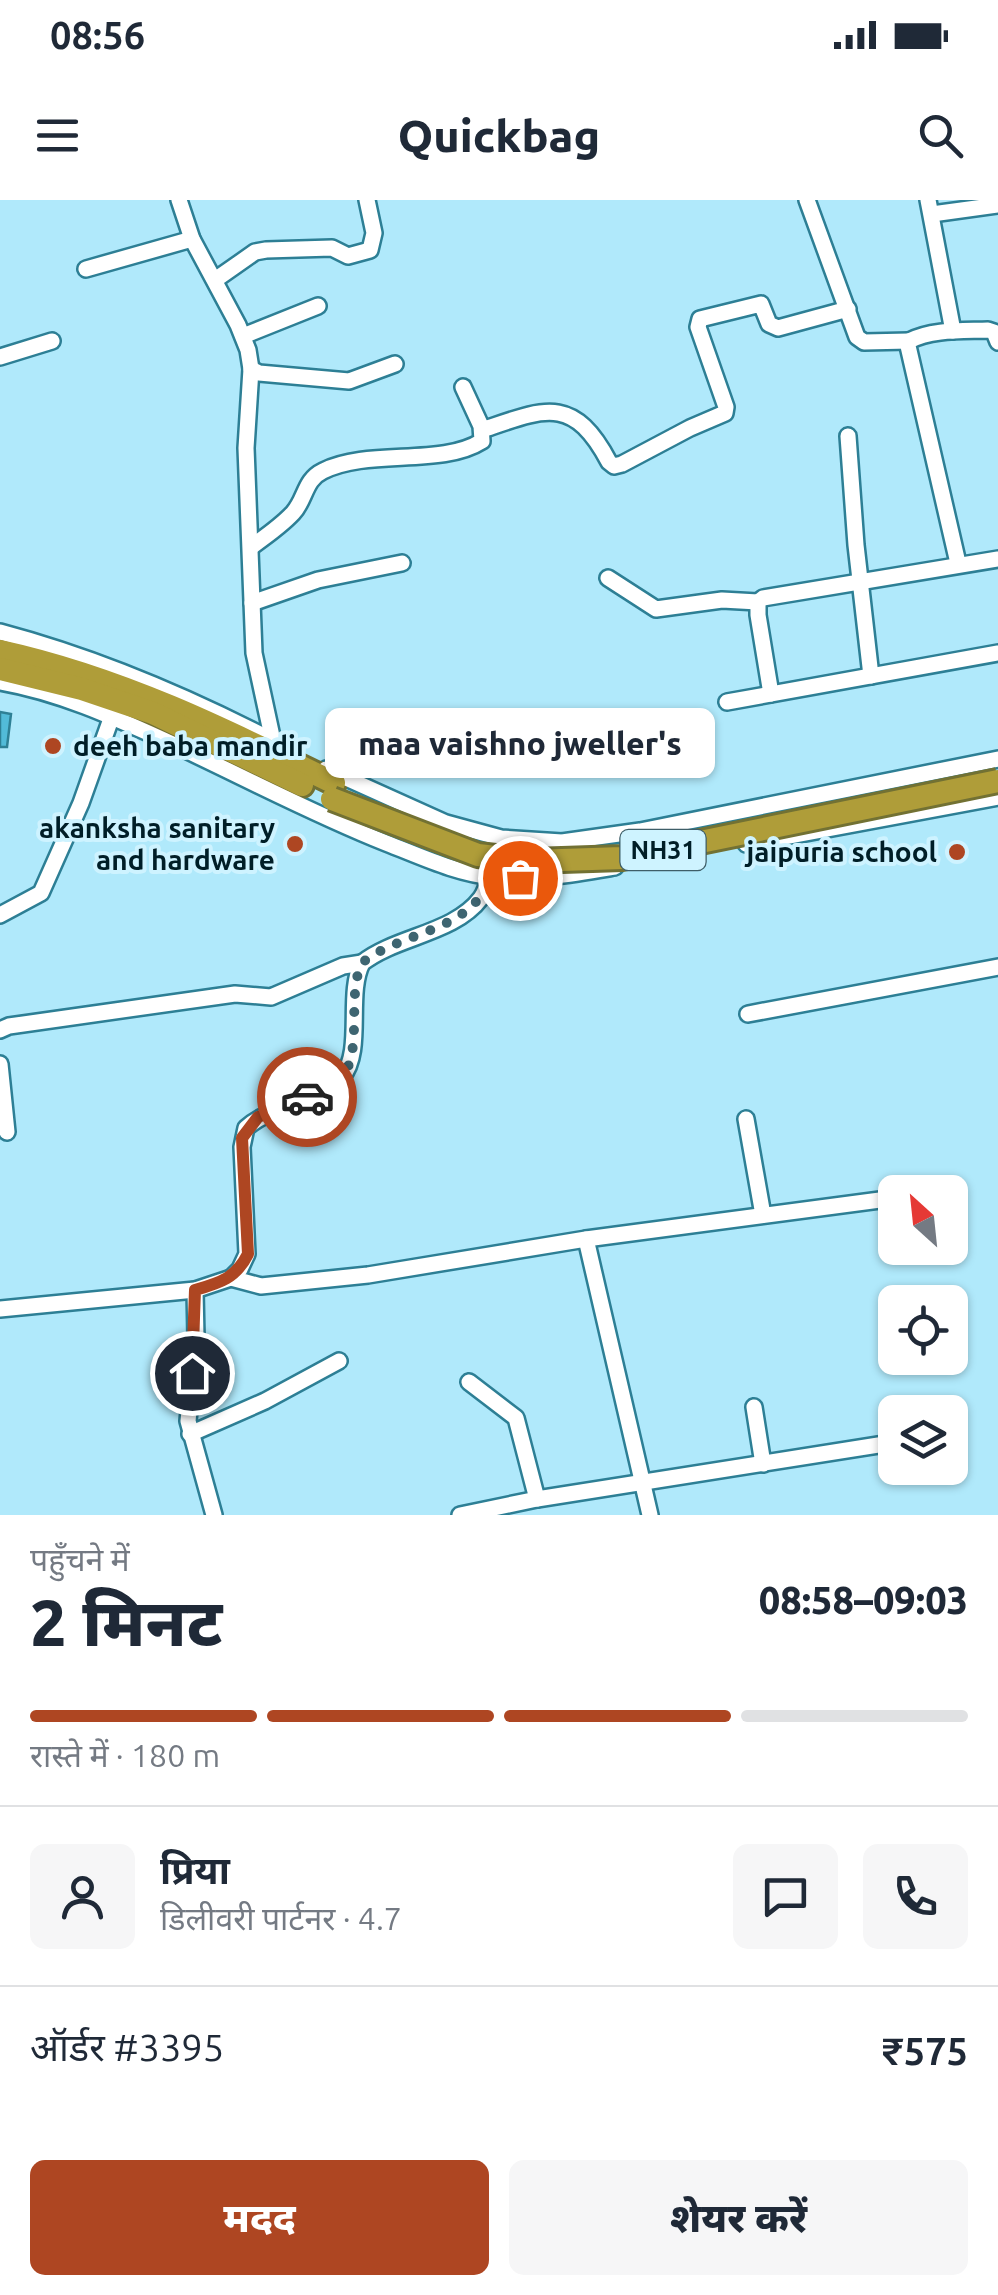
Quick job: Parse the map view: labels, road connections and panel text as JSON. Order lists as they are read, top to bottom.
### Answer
{
  "streets": {
    "highway": ["NH31"]
  },
  "places": [
    "deeh baba mandir",
    "akanksha sanitary and hardware",
    "jaipuria school",
    "maa vaishno jweller's"
  ],
  "north": "top left",
  "page": {
    "status": "08:56",
    "header": "Quickbag",
    "bubble": "maa vaishno jweller's",
    "heading": ["2 मिनट", "पहुँचने में", "08:58–09:03"],
    "panel": [
      "प्रिया",
      "डिलीवरी पार्टनर · 4.7",
      "ऑर्डर #3395",
      "₹575"
    ],
    "bar": "रास्ते में · 180 m",
    "buttons": ["मदद", "शेयर करें"]
  }
}
